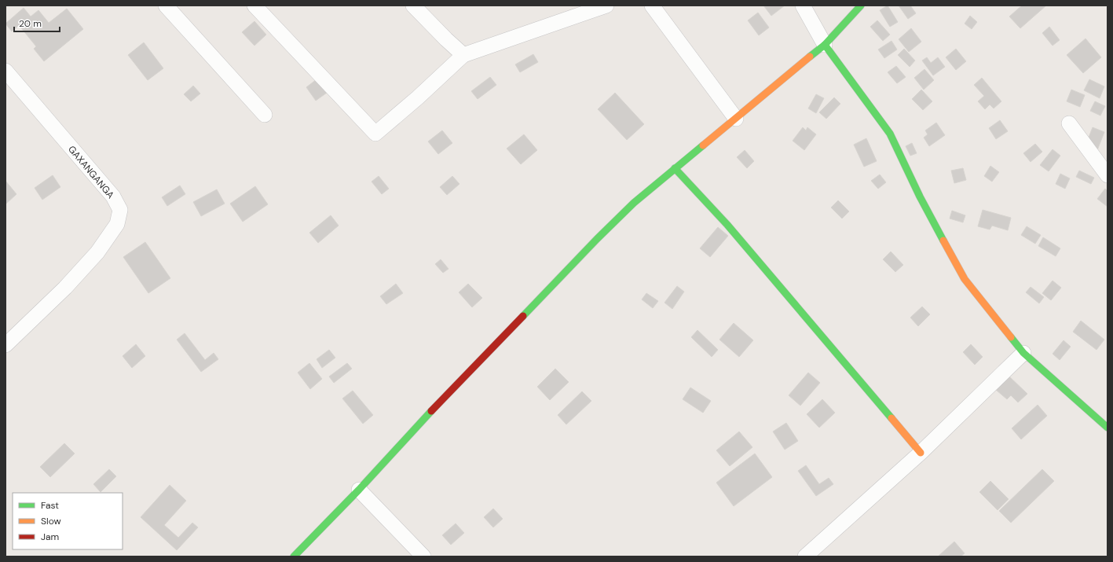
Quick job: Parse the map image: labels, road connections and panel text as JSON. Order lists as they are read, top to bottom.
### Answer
{
  "streets": {
    "street": ["GAXANGANGA"]
  },
  "legend": ["Fast", "Slow", "Jam"],
  "scale_bar": "20 m"
}
